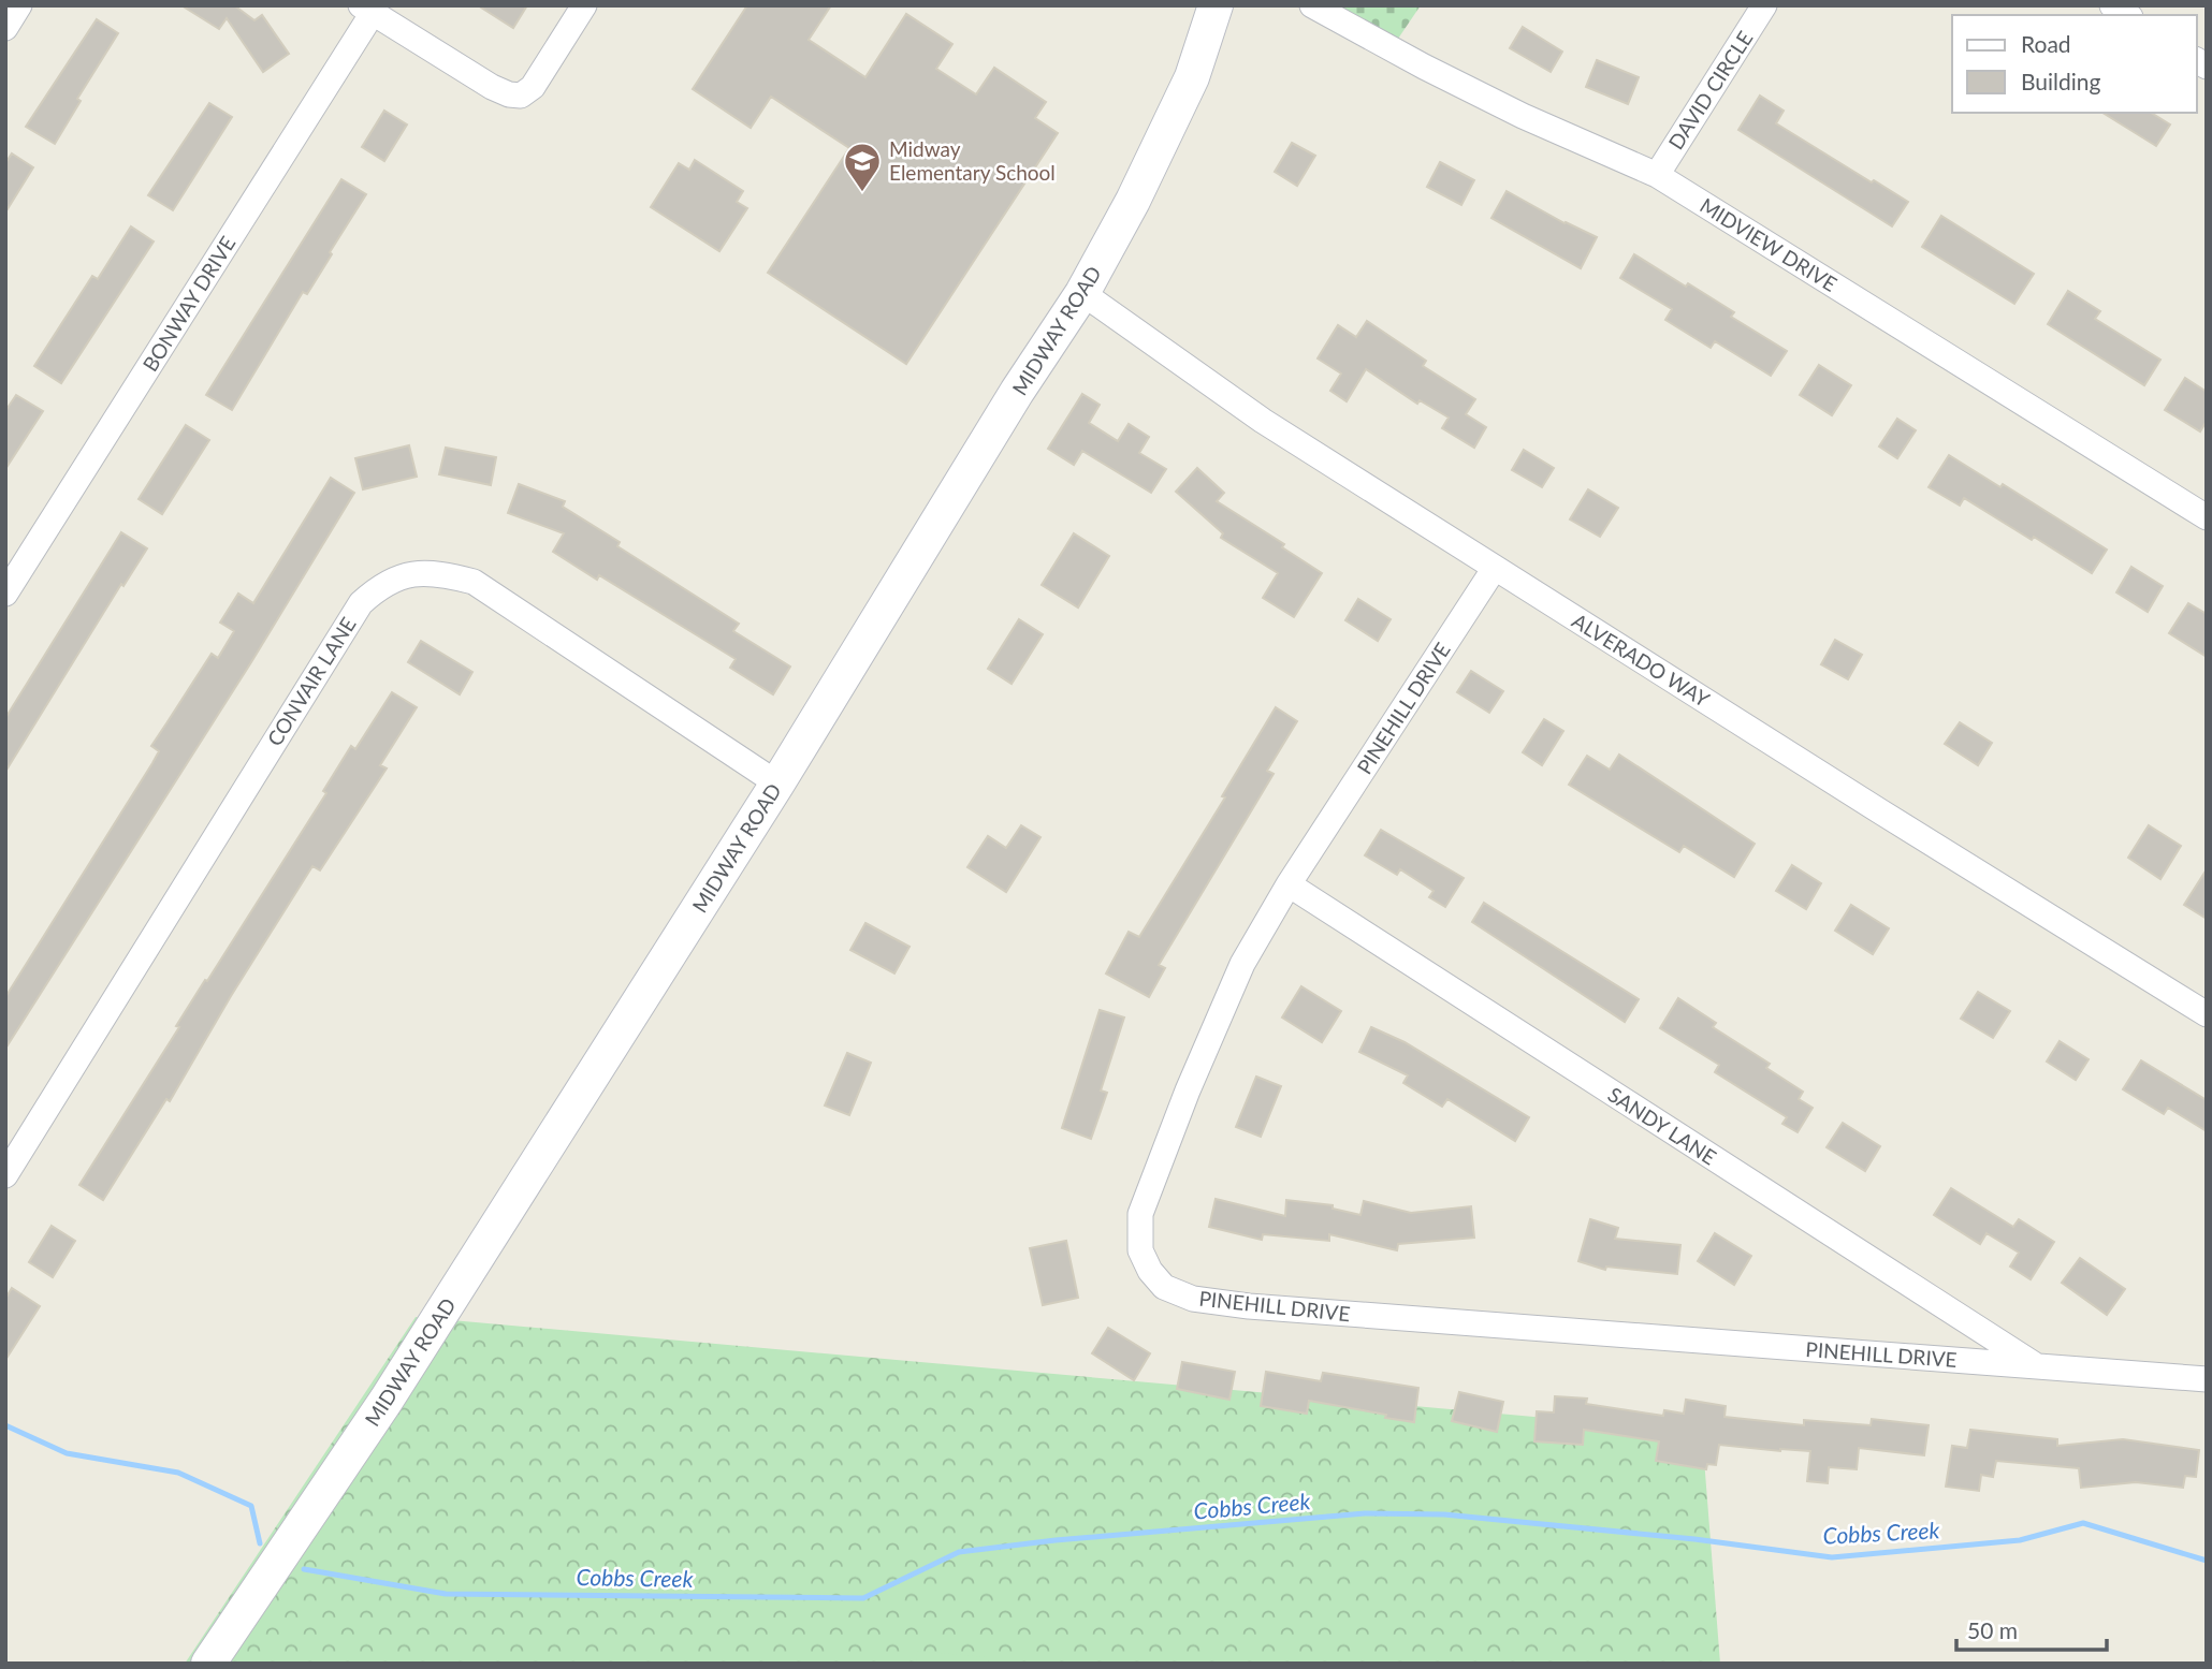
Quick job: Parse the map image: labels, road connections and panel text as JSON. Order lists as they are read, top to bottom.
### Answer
{
  "streets": {
    "street": [
      "DAVID CIRCLE",
      "MIDVIEW DRIVE",
      "BONWAY DRIVE",
      "MIDWAY ROAD",
      "ALVERADO WAY",
      "CONVAIR LANE",
      "PINEHILL DRIVE",
      "SANDY LANE"
    ]
  },
  "crossings": [
    ["DAVID CIRCLE", "MIDVIEW DRIVE"],
    ["MIDWAY ROAD", "ALVERADO WAY"],
    ["MIDWAY ROAD", "CONVAIR LANE"],
    ["ALVERADO WAY", "PINEHILL DRIVE"],
    ["PINEHILL DRIVE", "SANDY LANE"]
  ],
  "water": ["Cobbs Creek"],
  "places": {
    "school or university": ["Midway Elementary School"]
  },
  "legend": ["Road", "Building"],
  "scale_bar": "50 m"
}
